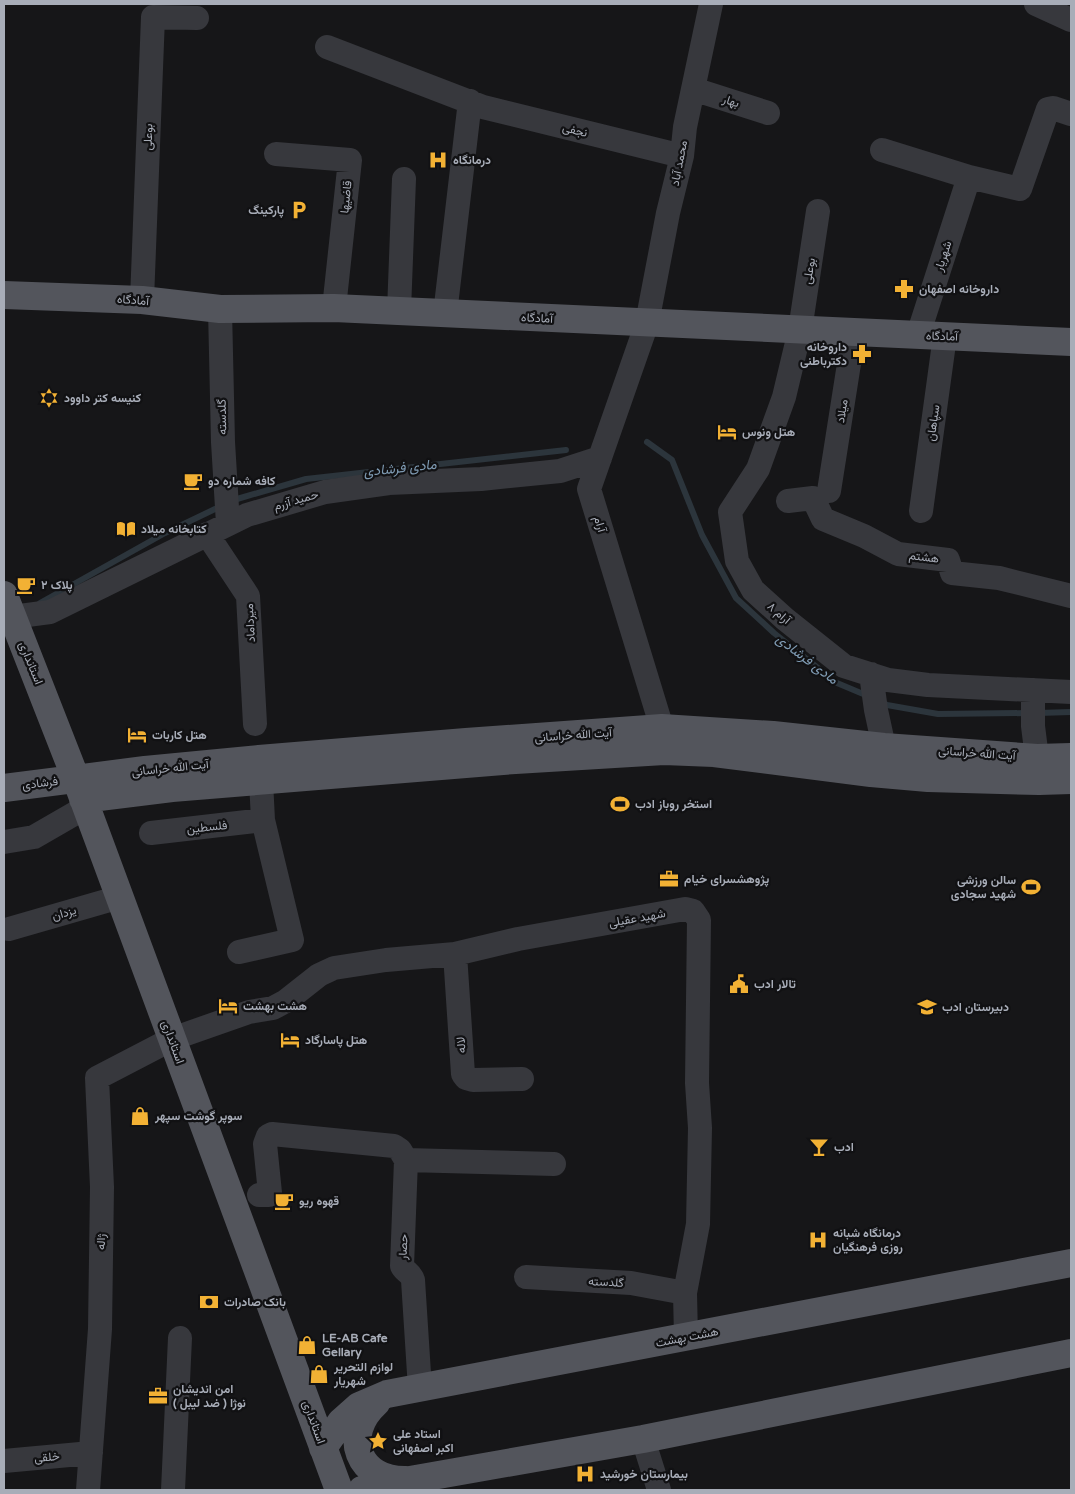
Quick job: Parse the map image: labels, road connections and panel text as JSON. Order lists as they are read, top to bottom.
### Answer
{
  "streets": {
    "main road": [
      "آمادگاه",
      "استانداری",
      "آیت الله خراسانی",
      "فرشادی",
      "هشت بهشت"
    ],
    "street": [
      "بهار",
      "نجفی",
      "بوعلی",
      "محمد آباد",
      "قاضیها",
      "شهریار",
      "میلاد",
      "گلدسته",
      "سپاهان",
      "حمید آزرم",
      "آرام",
      "هشتم",
      "۸ آرام",
      "میرداماد",
      "فلسطین",
      "یزدان",
      "شهید عقیلی",
      "لاله",
      "ژاله",
      "حصار",
      "خلقی"
    ]
  },
  "crossings": [
    ["بهار", "محمد آباد"],
    ["نجفی", "محمد آباد"],
    ["بوعلی", "آمادگاه"],
    ["بوعلی", "۸ آرام"],
    ["محمد آباد", "آمادگاه"],
    ["محمد آباد", "آرام"],
    ["قاضیها", "آمادگاه"],
    ["شهریار", "آمادگاه"],
    ["آمادگاه", "میلاد"],
    ["آمادگاه", "گلدسته"],
    ["آمادگاه", "سپاهان"],
    ["آمادگاه", "آرام"],
    ["آمادگاه", "۸ آرام"],
    ["گلدسته", "حمید آزرم"],
    ["گلدسته", "میرداماد"],
    ["گلدسته", "شهید عقیلی"],
    ["حمید آزرم", "آرام"],
    ["حمید آزرم", "میرداماد"],
    ["حمید آزرم", "استانداری"],
    ["آرام", "آیت الله خراسانی"],
    ["استانداری", "آیت الله خراسانی"],
    ["استانداری", "فرشادی"],
    ["استانداری", "یزدان"],
    ["استانداری", "شهید عقیلی"],
    ["استانداری", "ژاله"],
    ["استانداری", "هشت بهشت"],
    ["آیت الله خراسانی", "فرشادی"],
    ["شهید عقیلی", "لاله"],
    ["شهید عقیلی", "ژاله"],
    ["شهید عقیلی", "هشت بهشت"],
    ["ژاله", "خلقی"],
    ["حصار", "هشت بهشت"]
  ],
  "water": ["مادی فرشادی"],
  "places": {
    "hospital": ["درمانگاه", "درمانگاه شبانه روزی فرهنگیان", "بیمارستان خورشید"],
    "parking": ["پارکینگ"],
    "pharmacy": ["داروخانه اصفهان", "داروخانه دکترباطنی"],
    "synagogue": ["کنیسه کتر داوود"],
    "hotel": [
      "هتل ونوس",
      "هتل کاربات",
      "هشت بهشت",
      "هتل پاسارگاد"
    ],
    "cafe": ["کافه شماره دو", "پلاک ۲", "قهوه ریو"],
    "library": ["کتابخانه میلاد"],
    "sports": ["استخر روباز ادب", "سالن ورزشی شهید سجادی"],
    "office": ["پژوهشسرای خیام", "امن اندیشان نوژا ( ضد لیبل )"],
    "public building": ["تالار ادب"],
    "school or university": ["دبیرستان ادب"],
    "shop": ["سوپر گوشت سپهر", "LE-AB Cafe Gellary", "لوازم التحریر شهریار"],
    "bar": ["ادب"],
    "bank": ["بانک صادرات"],
    "place": ["استاد علی اکبر اصفهانی"]
  }
}
